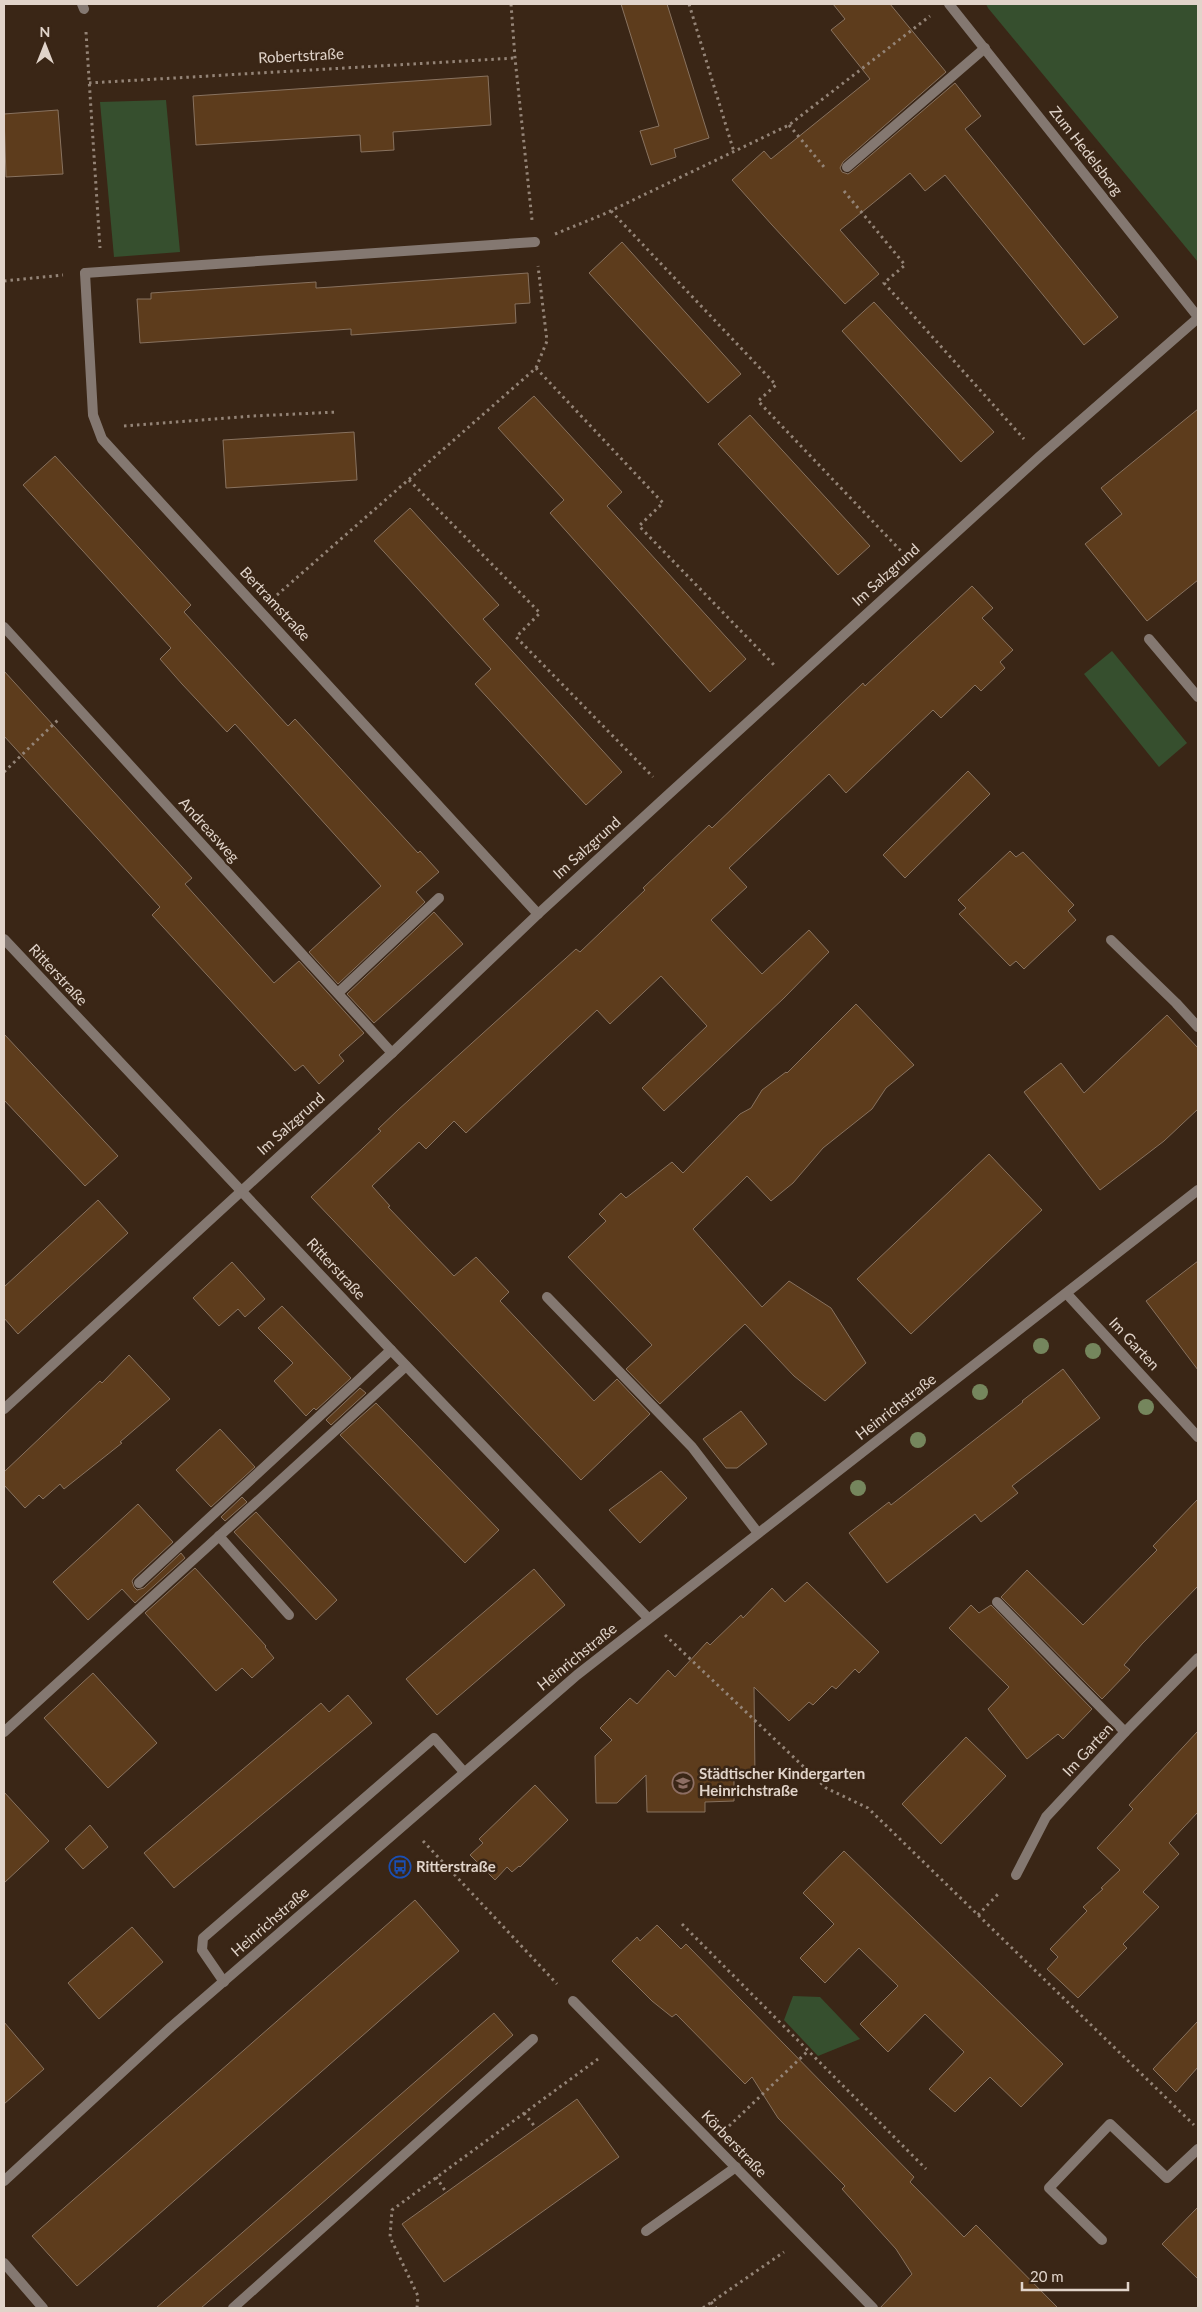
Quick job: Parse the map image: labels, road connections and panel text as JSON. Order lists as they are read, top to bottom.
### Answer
{
  "streets": {
    "street": [
      "Zum Hedelsberg",
      "Im Salzgrund",
      "Bertramstraße",
      "Andreasweg",
      "Ritterstraße",
      "Im Garten",
      "Heinrichstraße",
      "Körberstraße"
    ],
    "path": ["Robertstraße"]
  },
  "crossings": [
    ["Zum Hedelsberg", "Im Salzgrund"],
    ["Im Salzgrund", "Bertramstraße"],
    ["Im Salzgrund", "Andreasweg"],
    ["Im Salzgrund", "Ritterstraße"],
    ["Ritterstraße", "Heinrichstraße"],
    ["Im Garten", "Heinrichstraße"]
  ],
  "places": {
    "school or university": ["Städtischer Kindergarten Heinrichstraße"],
    "bus stop": ["Ritterstraße"]
  },
  "scale_bar": "20 m",
  "north": "top"
}
